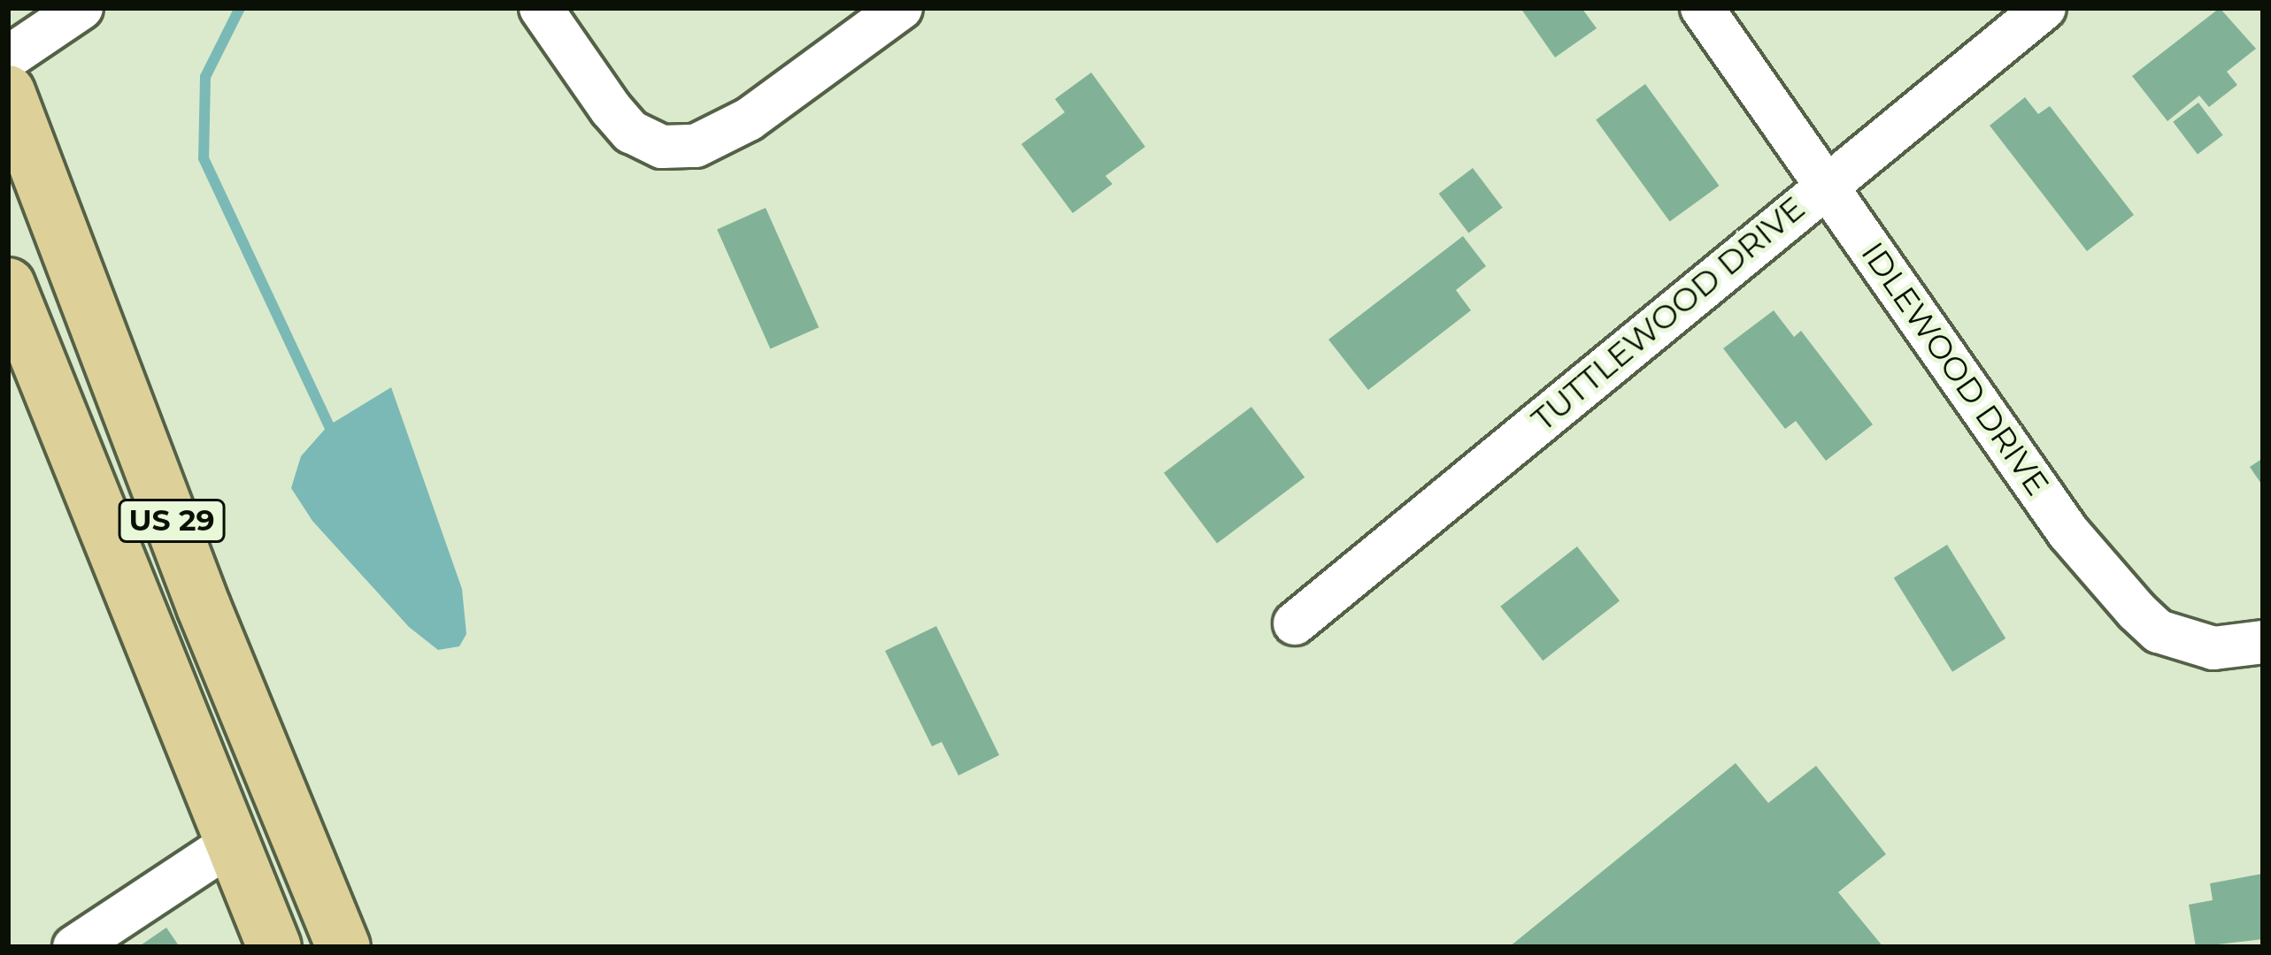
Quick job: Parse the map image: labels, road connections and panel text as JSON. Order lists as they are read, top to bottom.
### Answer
{
  "streets": {
    "main road": ["US 29"],
    "street": ["TUTTLEWOOD DRIVE", "IDLEWOOD DRIVE"]
  },
  "crossings": [
    ["TUTTLEWOOD DRIVE", "IDLEWOOD DRIVE"]
  ]
}
